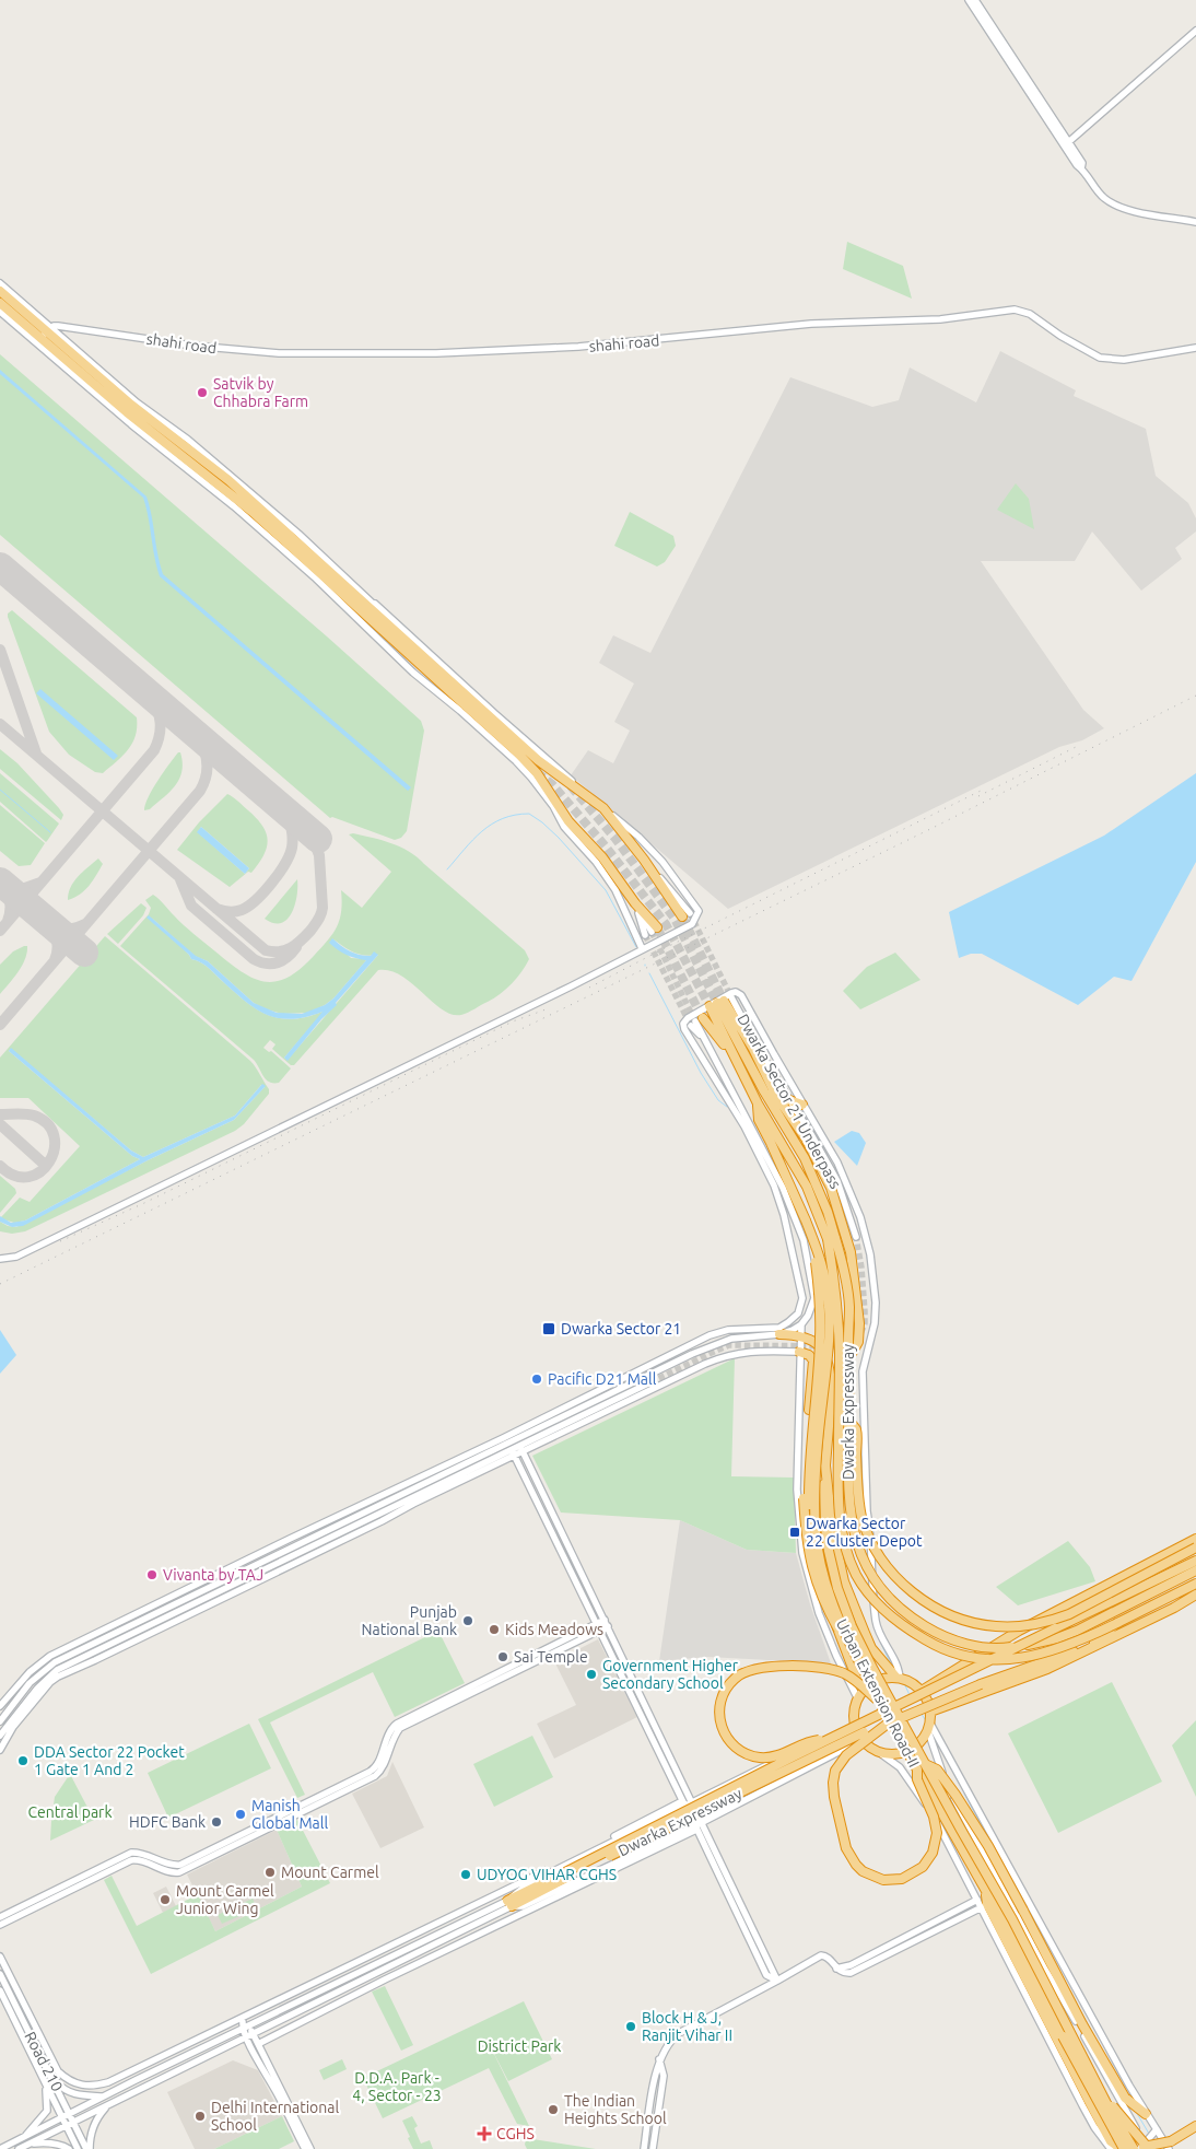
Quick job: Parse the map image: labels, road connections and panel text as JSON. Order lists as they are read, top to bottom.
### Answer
{
  "streets": {
    "highway": ["Dwarka Expressway", "Urban Extension Road-II"],
    "street": ["shahi road", "Dwarka Sector 21 Underpass", "Road 210"]
  },
  "crossings": [
    ["Dwarka Sector 21 Underpass", "Dwarka Expressway"],
    ["Dwarka Expressway", "Urban Extension Road-II"]
  ],
  "parks": ["Central park", "District Park", "D.D.A. Park - 4, Sector - 23"],
  "places": {
    "other": [
      "Satvik by Chhabra Farm",
      "Pacific D21 Mall",
      "Vivanta by TAJ",
      "Punjab National Bank",
      "Kids Meadows",
      "Sai Temple",
      "Government Higher Secondary School",
      "DDA Sector 22 Pocket 1 Gate 1 And 2",
      "Manish Global Mall",
      "HDFC Bank",
      "Mount Carmel",
      "UDYOG VIHAR CGHS",
      "Mount Carmel Junior Wing",
      "Block H & J, Ranjit Vihar II",
      "The Indian Heights School",
      "Delhi International School"
    ],
    "transit": ["Dwarka Sector 21", "Dwarka Sector 22 Cluster Depot"],
    "health": ["CGHS"]
  }
}
